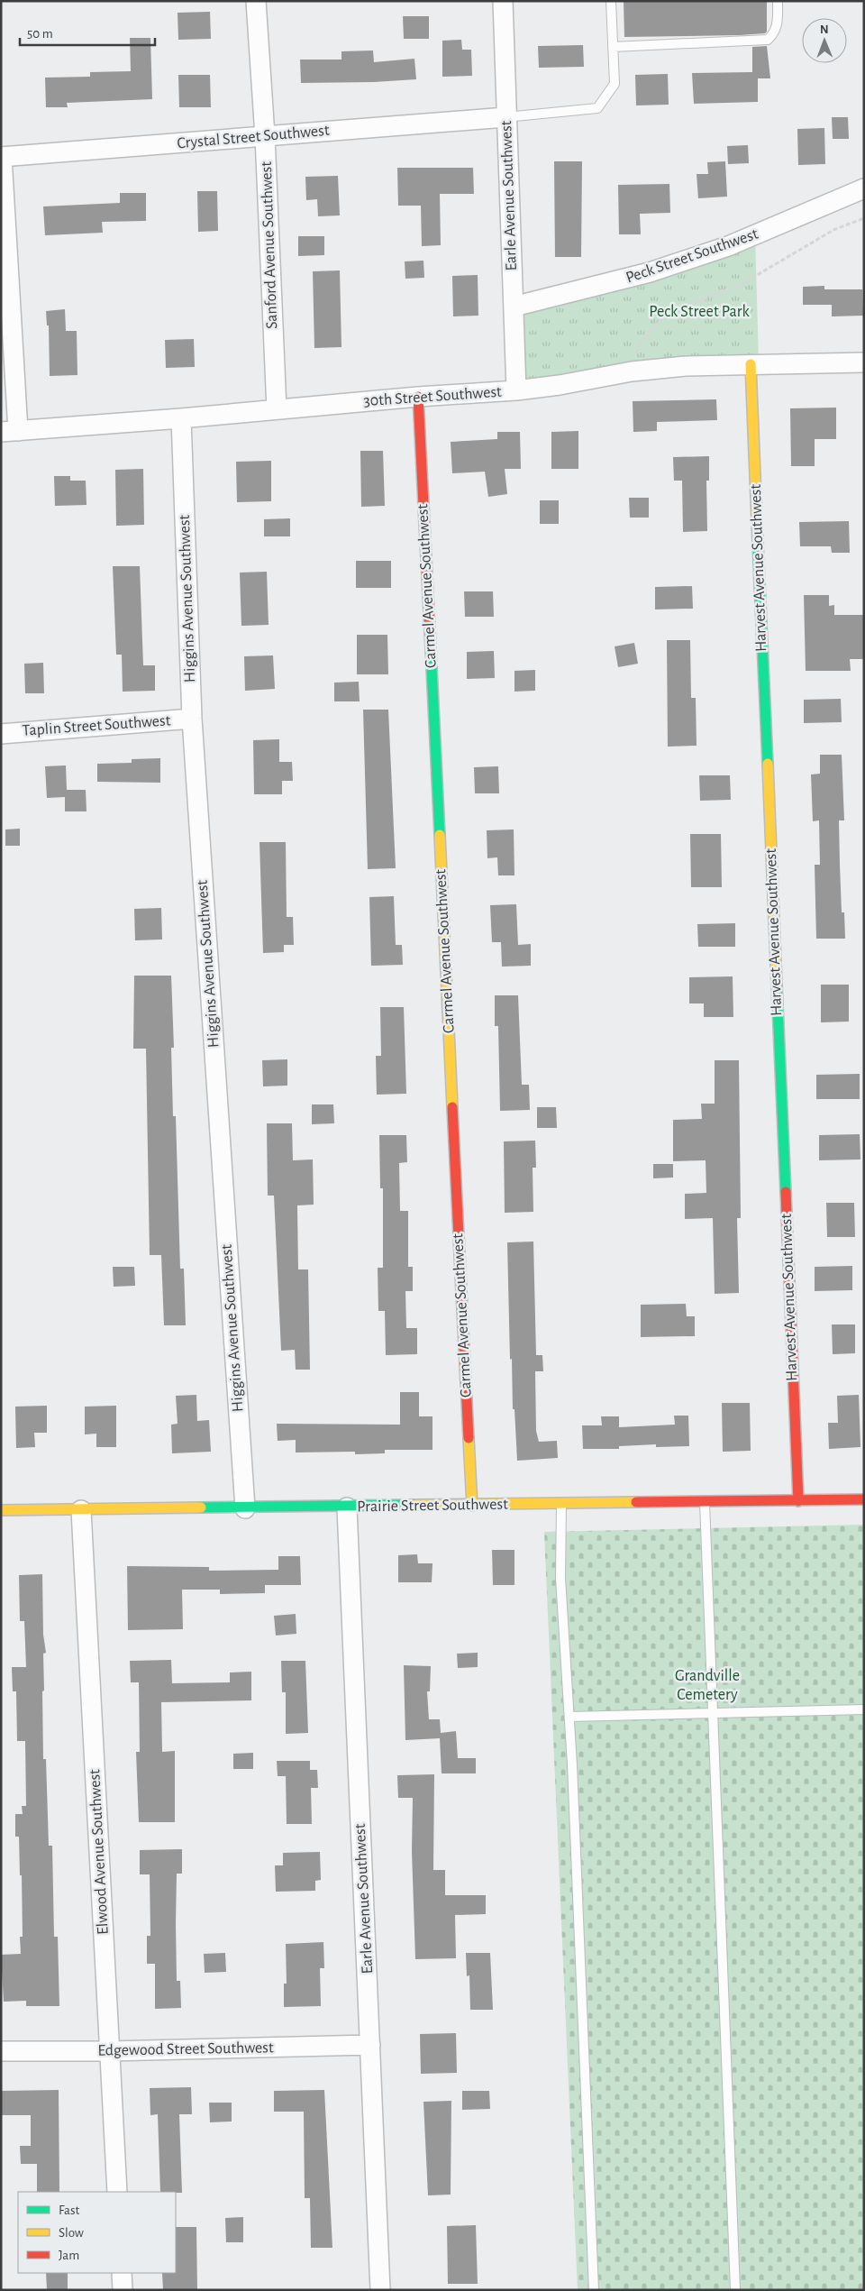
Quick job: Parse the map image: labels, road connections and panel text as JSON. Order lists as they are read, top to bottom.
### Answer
{
  "streets": {
    "street": [
      "Crystal Street Southwest",
      "Earle Avenue Southwest",
      "Sanford Avenue Southwest",
      "Peck Street Southwest",
      "30th Street Southwest",
      "Harvest Avenue Southwest",
      "Carmel Avenue Southwest",
      "Higgins Avenue Southwest",
      "Taplin Street Southwest",
      "Prairie Street Southwest",
      "Elwood Avenue Southwest",
      "Edgewood Street Southwest"
    ]
  },
  "crossings": [
    ["Crystal Street Southwest", "Earle Avenue Southwest"],
    ["Crystal Street Southwest", "Sanford Avenue Southwest"],
    ["Earle Avenue Southwest", "Peck Street Southwest"],
    ["Earle Avenue Southwest", "30th Street Southwest"],
    ["Earle Avenue Southwest", "Prairie Street Southwest"],
    ["Earle Avenue Southwest", "Edgewood Street Southwest"],
    ["Sanford Avenue Southwest", "30th Street Southwest"],
    ["30th Street Southwest", "Harvest Avenue Southwest"],
    ["30th Street Southwest", "Carmel Avenue Southwest"],
    ["30th Street Southwest", "Higgins Avenue Southwest"],
    ["Harvest Avenue Southwest", "Prairie Street Southwest"],
    ["Carmel Avenue Southwest", "Prairie Street Southwest"],
    ["Higgins Avenue Southwest", "Taplin Street Southwest"],
    ["Higgins Avenue Southwest", "Prairie Street Southwest"],
    ["Prairie Street Southwest", "Elwood Avenue Southwest"],
    ["Elwood Avenue Southwest", "Edgewood Street Southwest"]
  ],
  "parks": ["Peck Street Park", "Grandville Cemetery"],
  "legend": ["Fast", "Slow", "Jam"],
  "scale_bar": "50 m",
  "north": "top"
}
